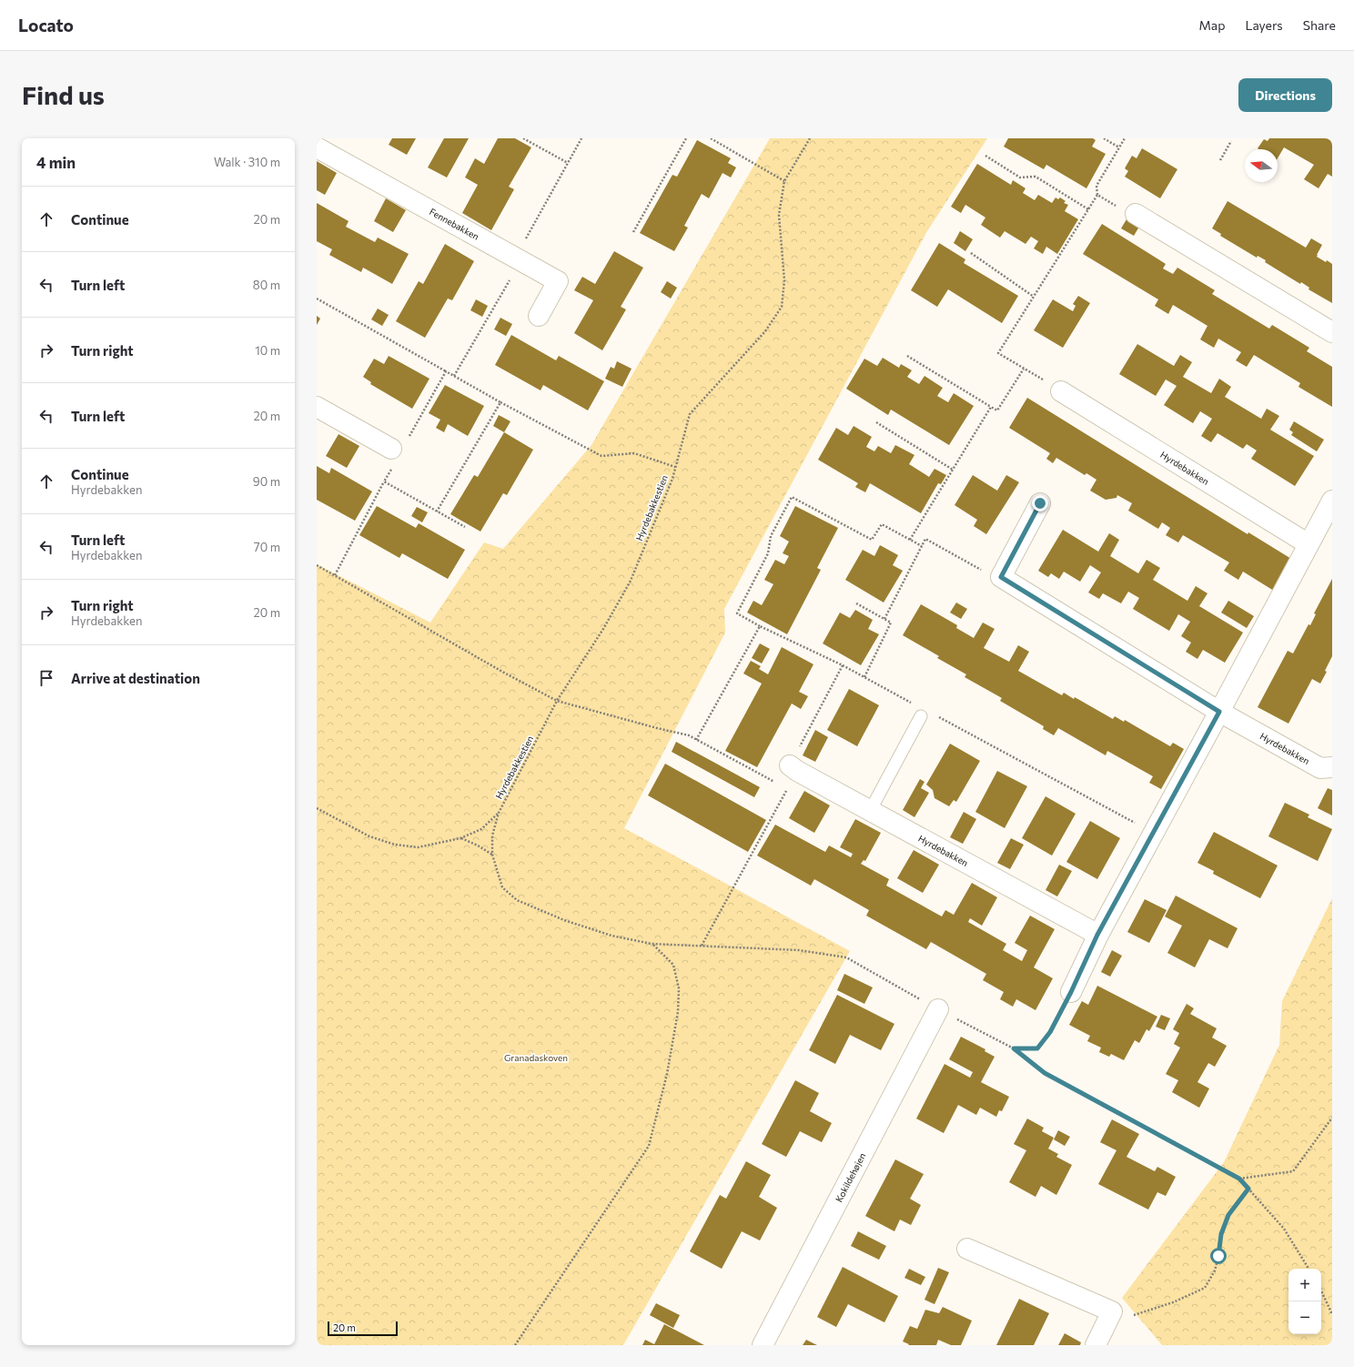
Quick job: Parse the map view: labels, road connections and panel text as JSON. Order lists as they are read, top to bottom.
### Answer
{
  "streets": {
    "street": ["Fennebakken", "Hyrdebakken", "Kokildehøjen"],
    "path": ["Hyrdebakkestien"]
  },
  "parks": ["Granadaskoven"],
  "scale_bar": "20 m",
  "north": "left",
  "page": {
    "header": "Locato",
    "nav": ["Map", "Layers", "Share"],
    "buttons": "Directions",
    "title": "Find us",
    "heading": ["4 min", "Walk · 310 m"],
    "list": [
      ["Continue", "20 m"],
      ["Turn left", "80 m"],
      ["Turn right", "10 m"],
      ["Turn left", "20 m"],
      ["Continue", "Hyrdebakken", "90 m"],
      ["Turn left", "Hyrdebakken", "70 m"],
      ["Turn right", "Hyrdebakken", "20 m"],
      "Arrive at destination"
    ],
    "map_buttons": ["+", "−"],
    "scale": "20 m"
  }
}
